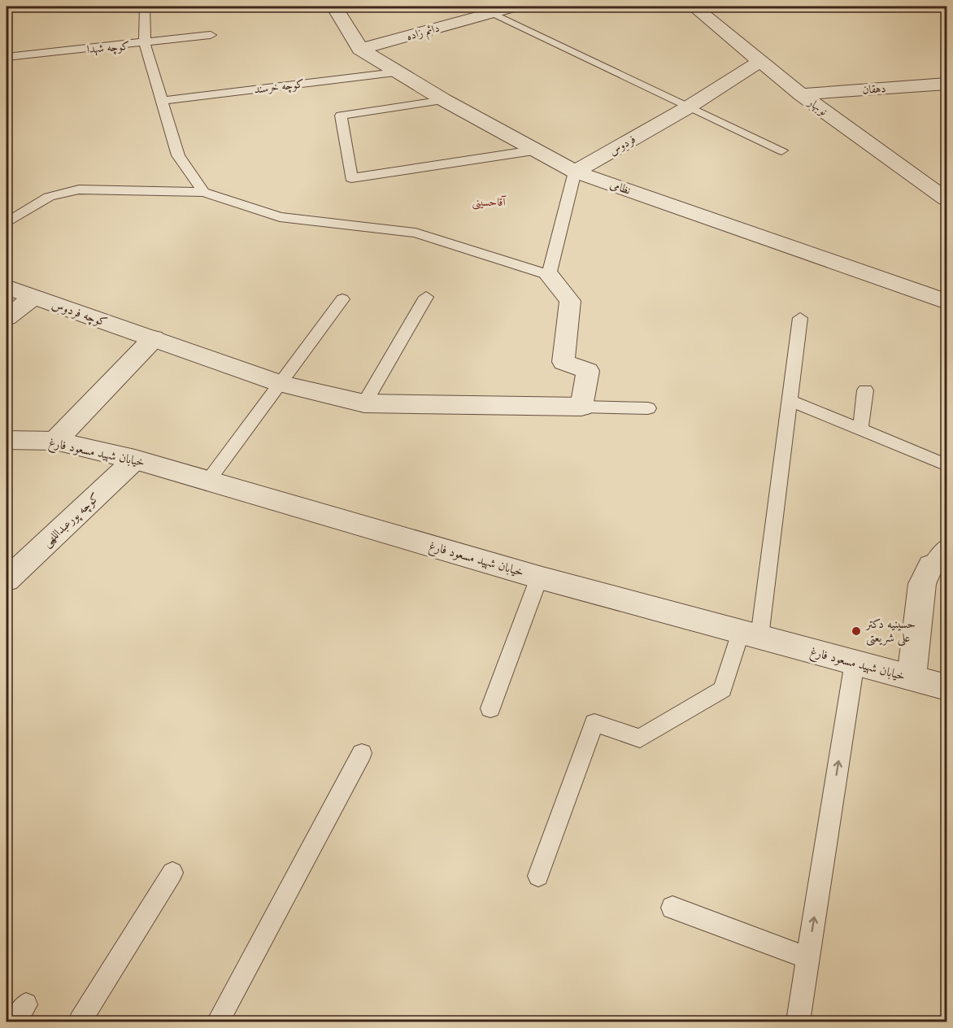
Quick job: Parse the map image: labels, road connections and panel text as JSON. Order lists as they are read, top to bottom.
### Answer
{
  "streets": {
    "street": [
      "دائم زاده",
      "دهقان",
      "نوبهار",
      "فردوس",
      "نظامی",
      "کوچه فردوس",
      "خیابان شهید مسعود فارغ",
      "کوچه پورعبداللهی"
    ],
    "lane": ["کوچه شهدا", "کوچه خرسند"]
  },
  "crossings": [
    ["دائم زاده", "نظامی"],
    ["کوچه خرسند", "نظامی"],
    ["دهقان", "نوبهار"],
    ["نوبهار", "فردوس"],
    ["فردوس", "نظامی"],
    ["خیابان شهید مسعود فارغ", "کوچه پورعبداللهی"]
  ],
  "districts": ["آقاحسینی"],
  "places": ["حسینیه دکتر علی شریعتی"]
}
